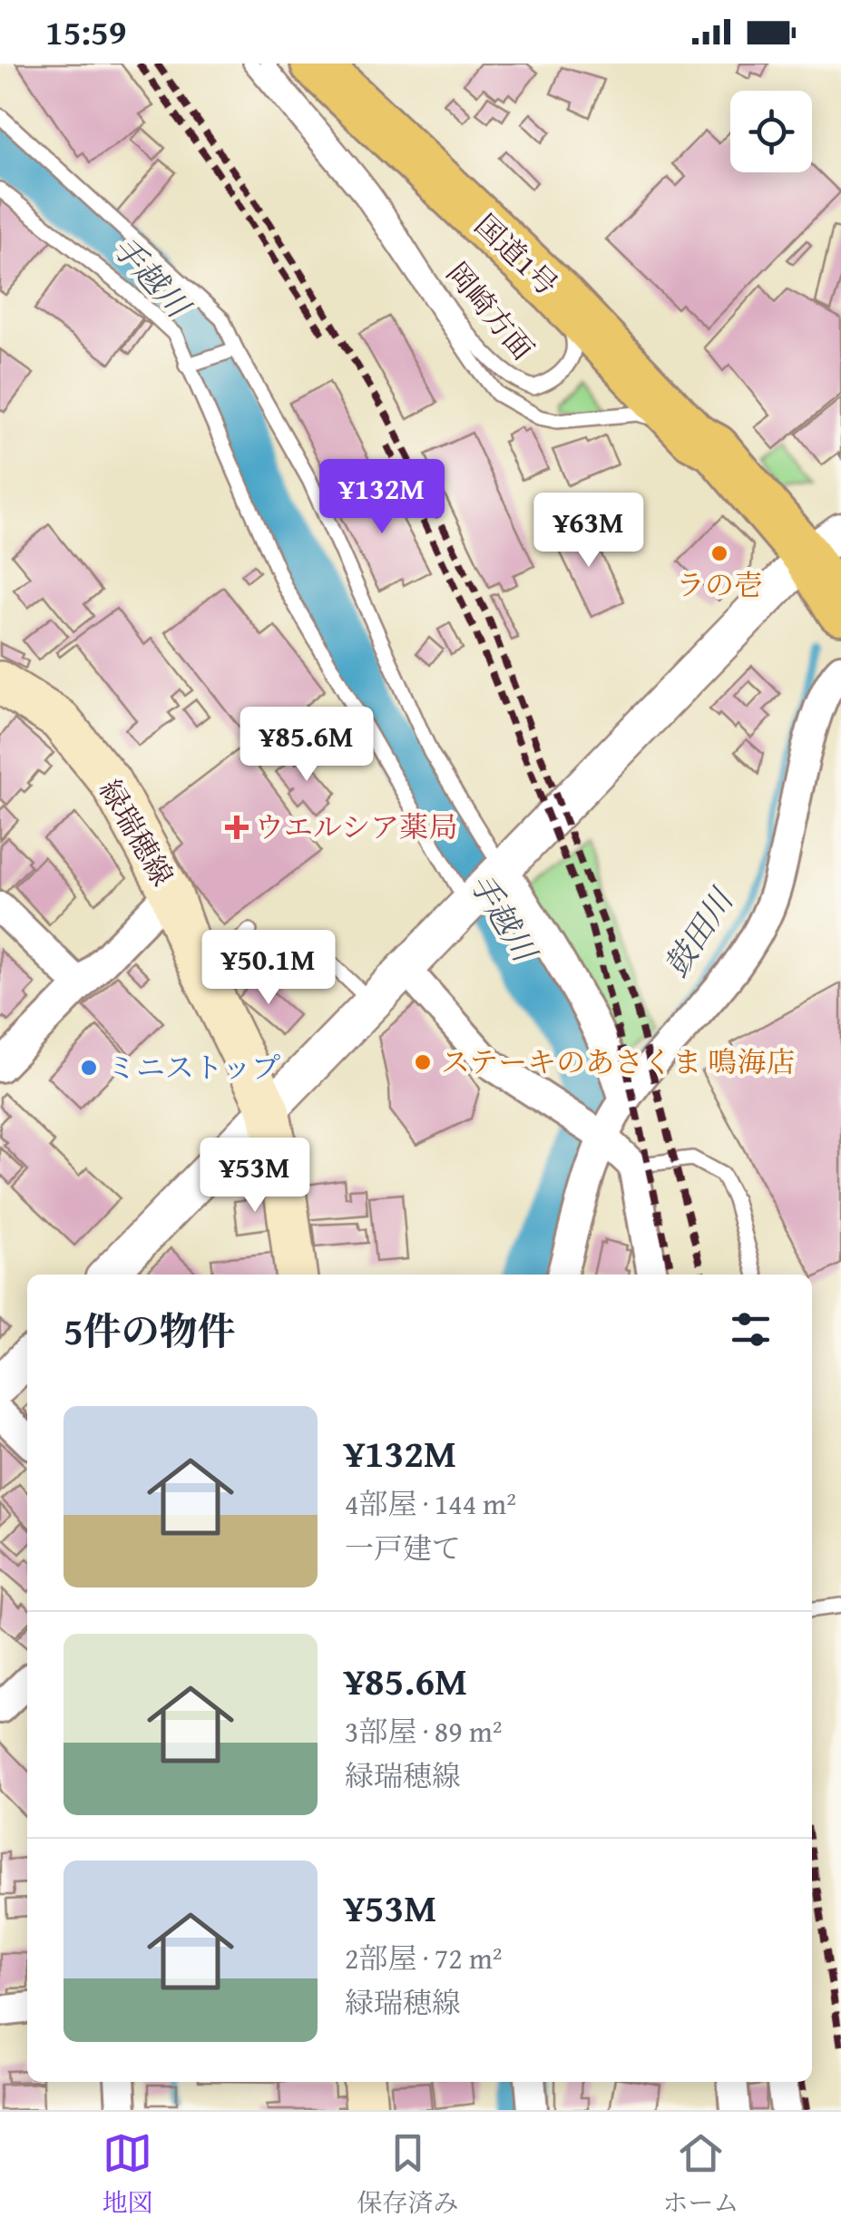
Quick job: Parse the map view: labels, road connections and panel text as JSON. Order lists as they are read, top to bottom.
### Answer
{
  "streets": {
    "highway": ["国道1号"],
    "main road": ["緑瑞穂線"],
    "lane": ["岡崎方面"]
  },
  "crossings": [
    ["国道1号", "岡崎方面"]
  ],
  "water": ["手越川", "鼓田川"],
  "places": {
    "other": ["ラの壱", "ステーキのあさくま 鳴海店", "ミニストップ"],
    "health": ["ウエルシア薬局"]
  },
  "page": {
    "status": "15:59",
    "price": [
      "¥132M",
      "¥63M",
      "¥85.6M",
      "¥50.1M",
      "¥53M"
    ],
    "heading": "5件の物件",
    "list": [
      {
        "name": "¥132M",
        "note": "4部屋 · 144 m² · 一戸建て"
      },
      {
        "name": "¥85.6M",
        "note": "3部屋 · 89 m² · 緑瑞穂線"
      },
      {
        "name": "¥53M",
        "note": "2部屋 · 72 m² · 緑瑞穂線"
      }
    ],
    "tabs": ["地図", "保存済み", "ホーム"]
  }
}
